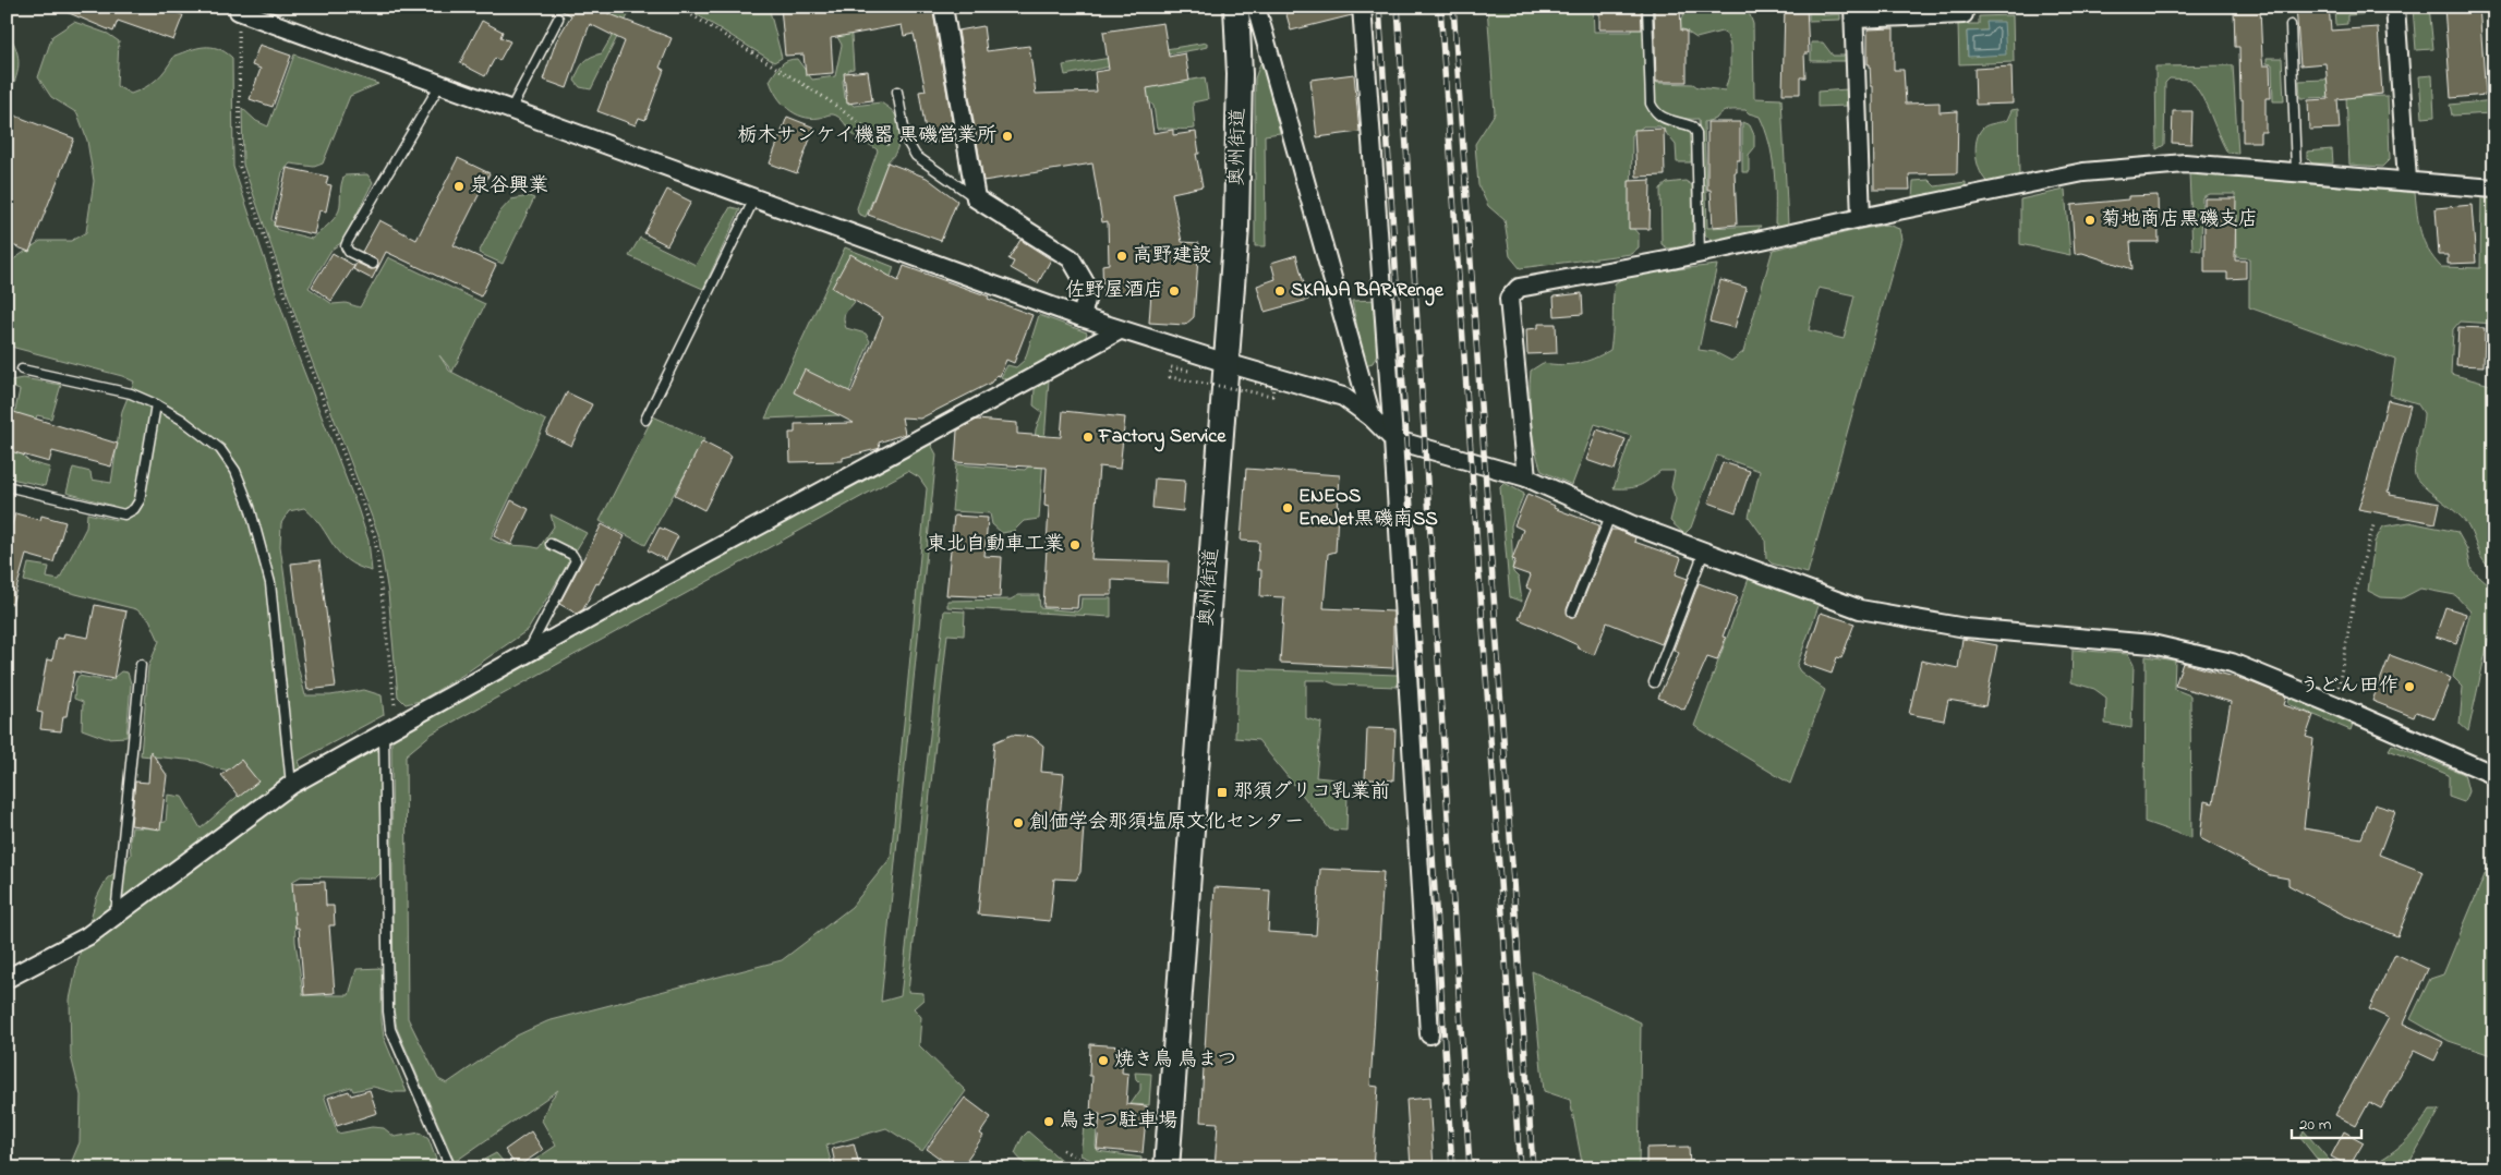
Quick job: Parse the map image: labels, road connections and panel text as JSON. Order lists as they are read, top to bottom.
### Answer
{
  "streets": {
    "main road": ["奥州街道"]
  },
  "places": {
    "other": [
      "栃木サンケイ機器 黒磯営業所",
      "泉谷興業",
      "菊地商店黒磯支店",
      "高野建設",
      "佐野屋酒店",
      "SKANA BAR Renge",
      "Factory Service",
      "ENEOS EneJet黒磯南SS",
      "東北自動車工業",
      "うどん田作",
      "創価学会那須塩原文化センター",
      "焼き鳥 鳥まつ",
      "鳥まつ駐車場"
    ],
    "transit": ["那須グリコ乳業前"]
  },
  "scale_bar": "20 m"
}
